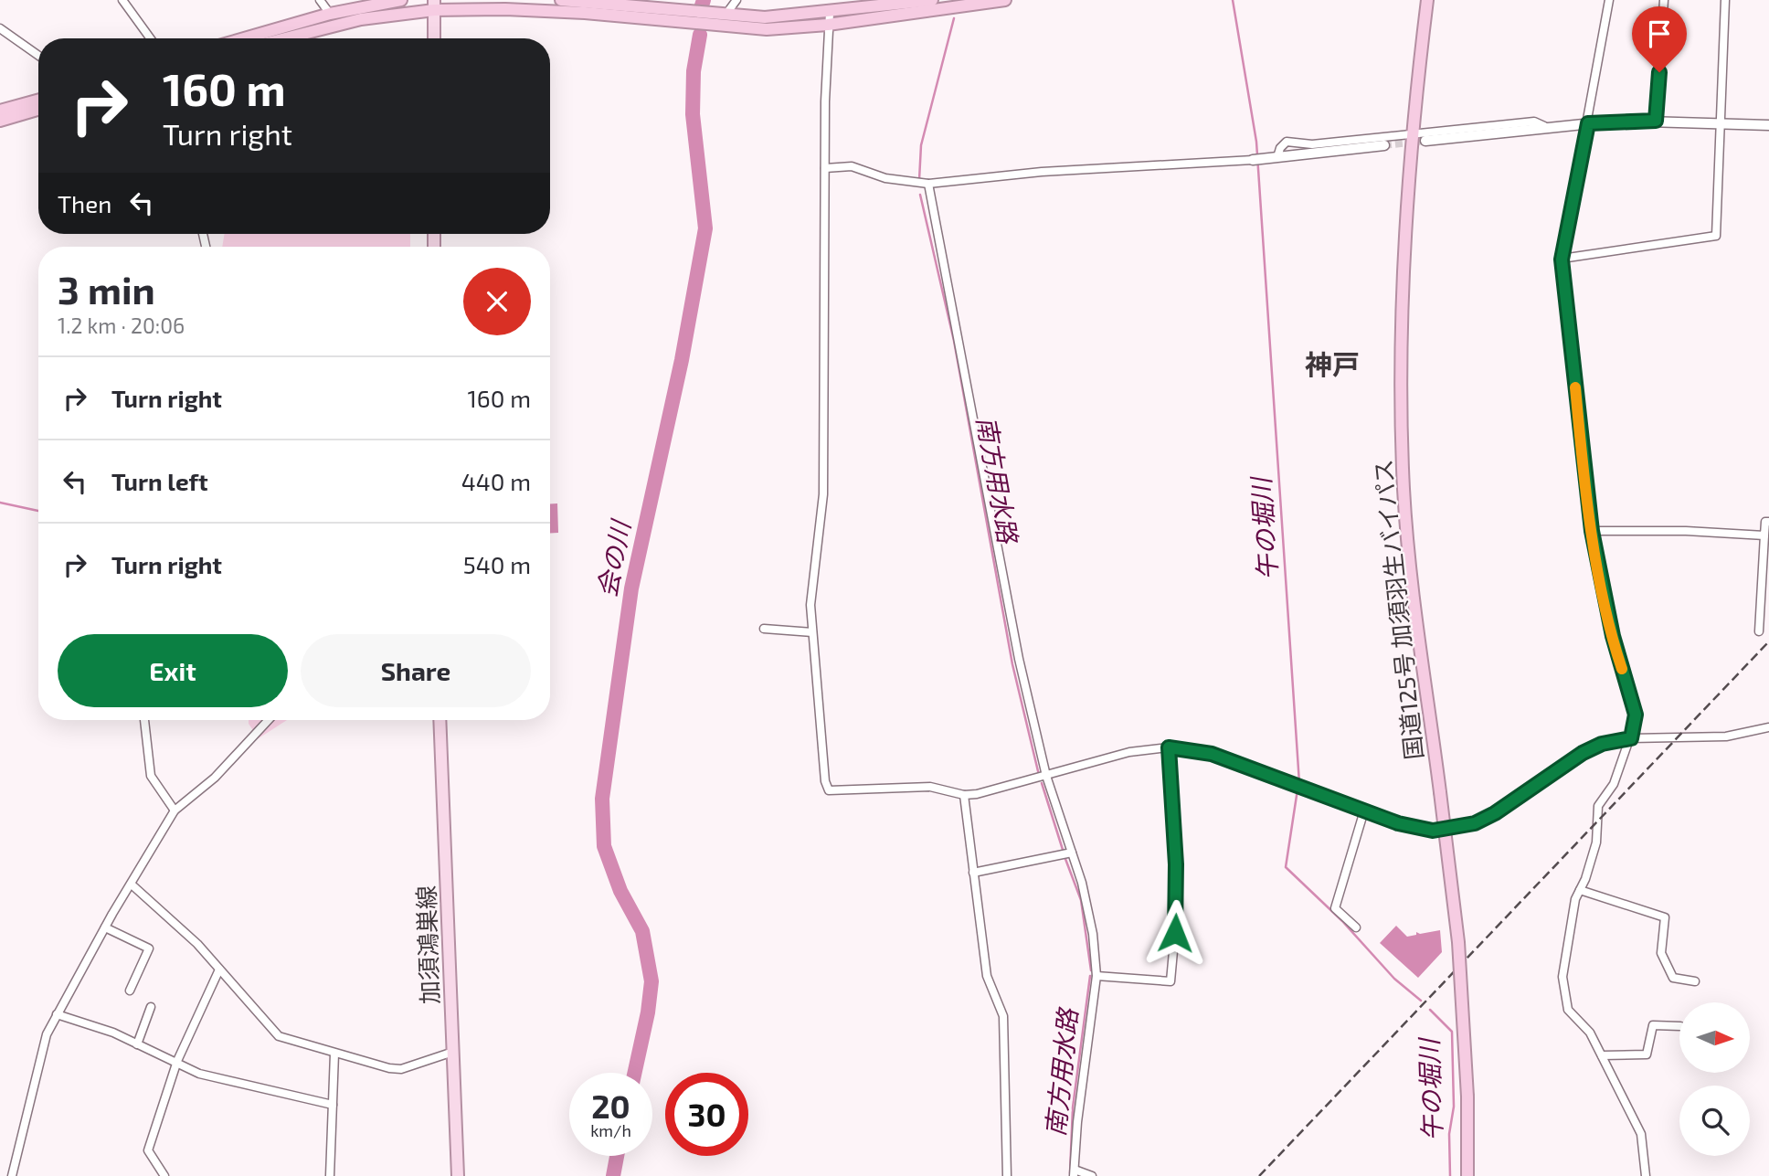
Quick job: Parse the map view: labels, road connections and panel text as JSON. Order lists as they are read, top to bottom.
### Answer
{
  "streets": {
    "highway": ["国道125号 加須羽生バイパス"],
    "main road": ["加須鴻巣線"]
  },
  "districts": ["神戸"],
  "water": ["南方用水路", "午の堀川", "会の川"],
  "north": "right",
  "page": {
    "turn": ["160 m", "Turn right"],
    "then": "Then",
    "heading": ["3 min", "1.2 km · 20:06"],
    "list": [
      {
        "name": "Turn right",
        "value": "160 m"
      },
      {
        "name": "Turn left",
        "value": "440 m"
      },
      {
        "name": "Turn right",
        "value": "540 m"
      }
    ],
    "buttons": ["Exit", "Share"],
    "speed": "20 km/h",
    "limit": "30"
  }
}
